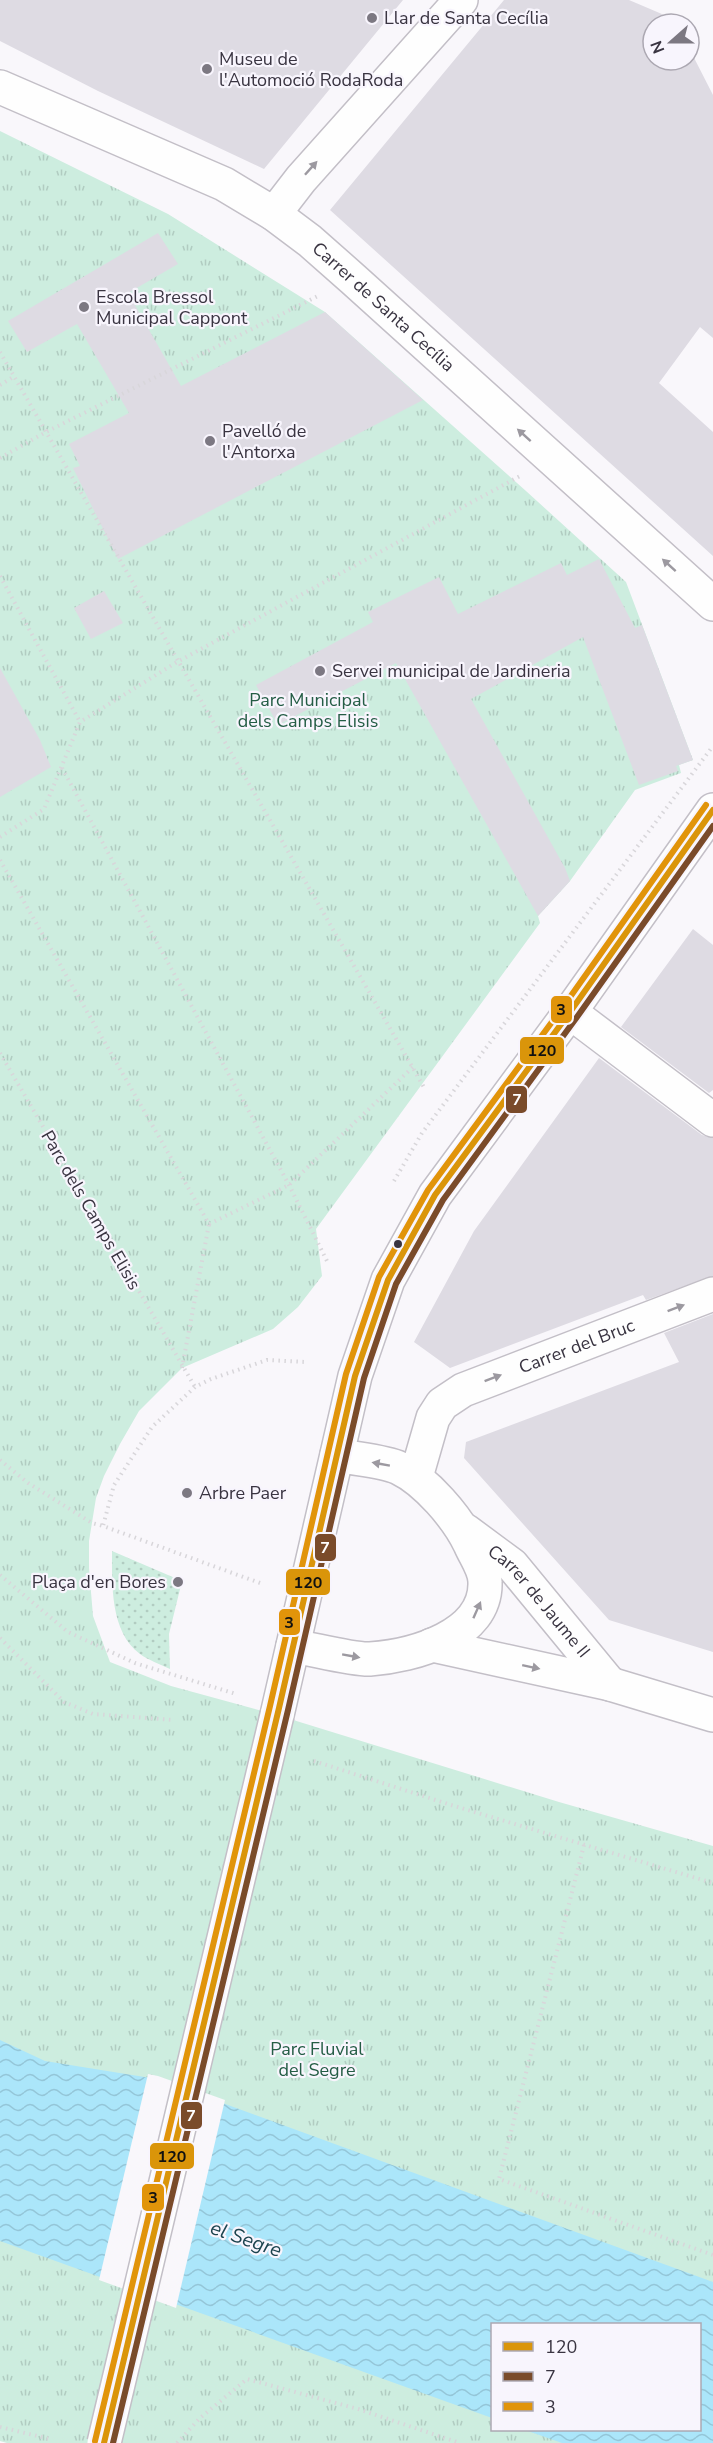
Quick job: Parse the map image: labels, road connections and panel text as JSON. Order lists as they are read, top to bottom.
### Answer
{
  "streets": {
    "street": ["Carrer de Santa Cecília", "Carrer del Bruc", "Carrer de Jaume II"],
    "path": ["Parc dels Camps Elisis"]
  },
  "crossings": [
    ["Carrer del Bruc", "Carrer de Jaume II"]
  ],
  "one_way": ["Carrer de Santa Cecília", "Carrer del Bruc"],
  "water": ["el Segre"],
  "parks": ["Parc Municipal dels Camps Elisis", "Parc Fluvial del Segre"],
  "places": [
    "Llar de Santa Cecília",
    "Museu de l'Automoció RodaRoda",
    "Escola Bressol Municipal Cappont",
    "Pavelló de l'Antorxa",
    "Servei municipal de Jardineria",
    "Arbre Paer",
    "Plaça d'en Bores"
  ],
  "lines": ["transit line 3", "transit line 120", "transit line 7"],
  "legend": ["120", "7", "3"],
  "north": "left"
}
